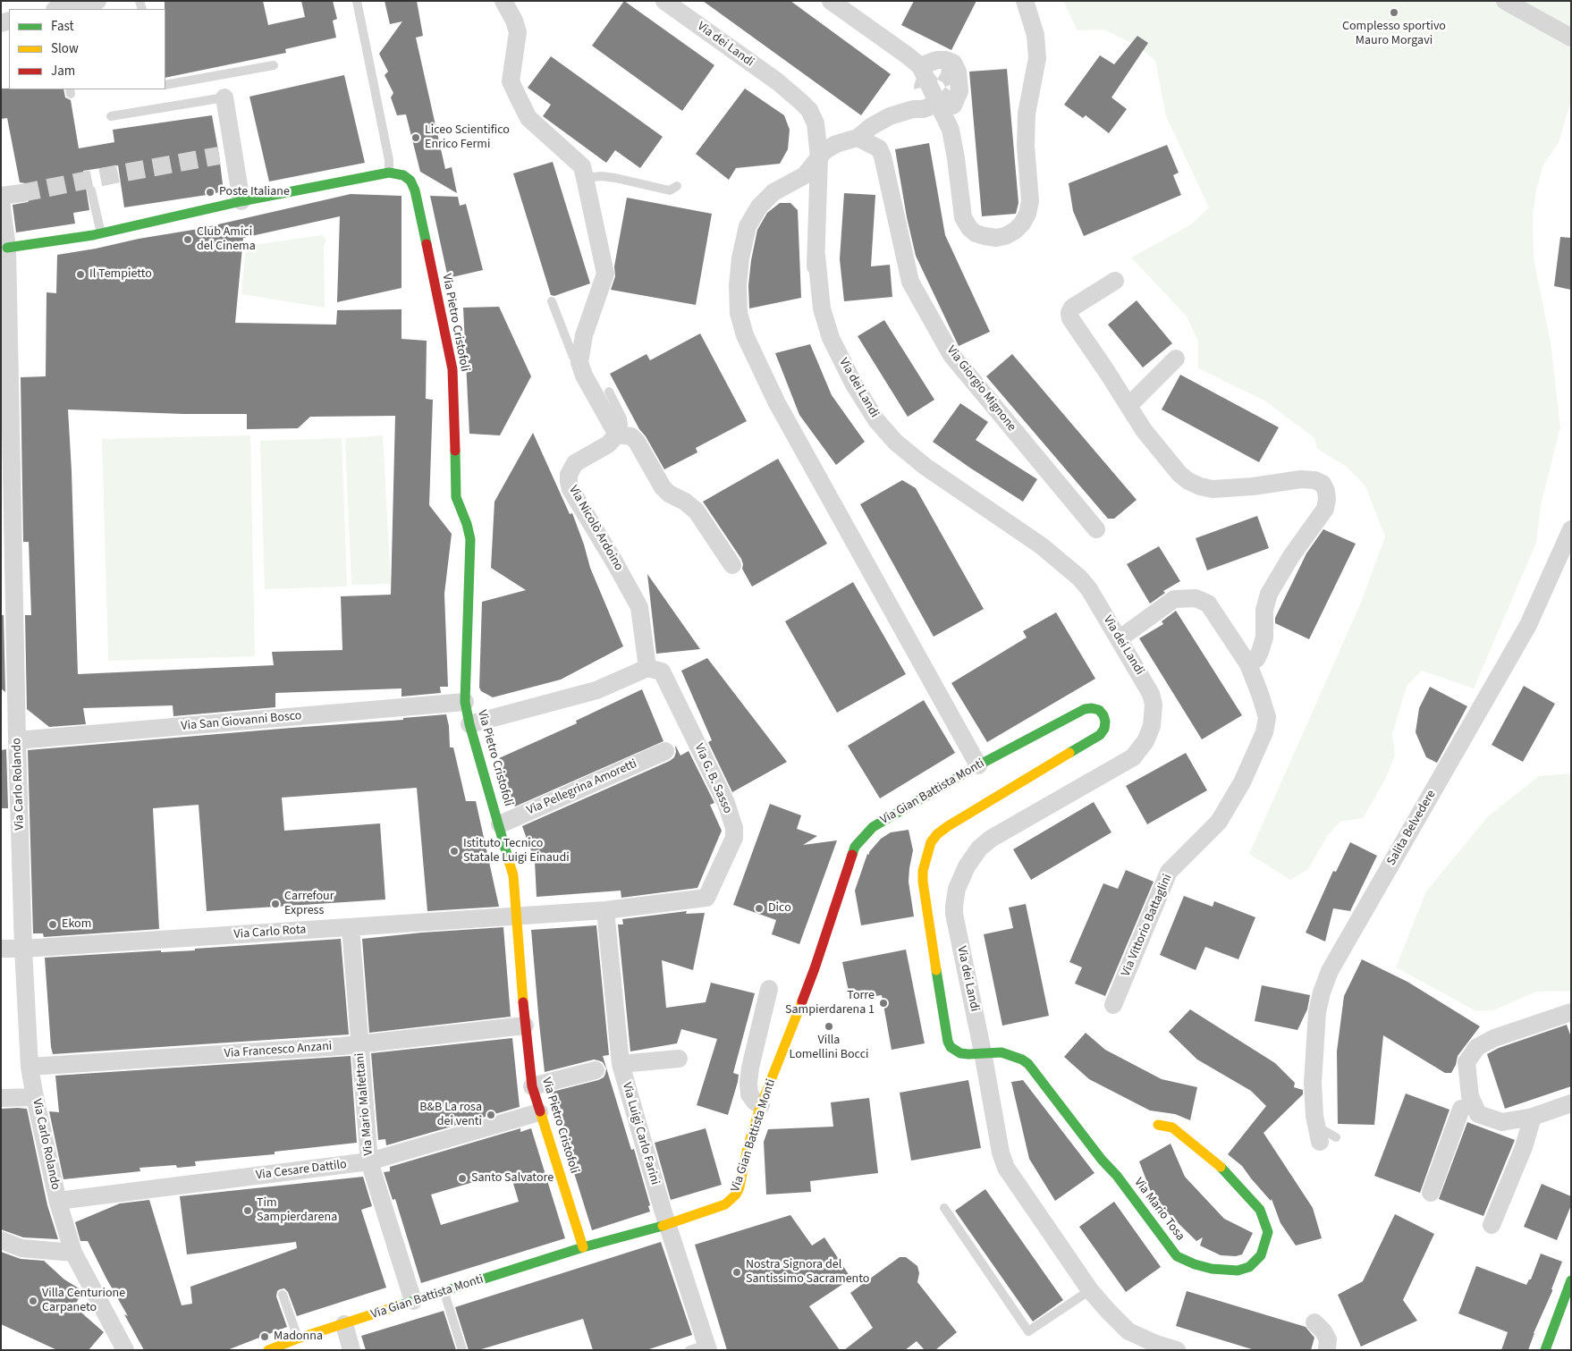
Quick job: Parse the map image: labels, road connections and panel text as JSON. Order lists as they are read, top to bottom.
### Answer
{
  "streets": {
    "street": [
      "Via dei Landi",
      "Via Pietro Cristofoli",
      "Via Giorgio Mignone",
      "Via Nicolò Ardoino",
      "Via San Giovanni Bosco",
      "Via G. B. Sasso",
      "Via Carlo Rolando",
      "Via Pellegrina Amoretti",
      "Via Gian Battista Monti",
      "Salita Belvedere",
      "Via Vittorio Battaglini",
      "Via Carlo Rota",
      "Via Francesco Anzani",
      "Via Mario Malfettani",
      "Via Luigi Carlo Farini",
      "Via Cesare Dattilo",
      "Via Mario Tosa"
    ]
  },
  "crossings": [
    ["Via dei Landi", "Via Gian Battista Monti"],
    ["Via dei Landi", "Via Vittorio Battaglini"],
    ["Via dei Landi", "Via Mario Tosa"],
    ["Via Pietro Cristofoli", "Via San Giovanni Bosco"],
    ["Via Pietro Cristofoli", "Via G. B. Sasso"],
    ["Via Pietro Cristofoli", "Via Pellegrina Amoretti"],
    ["Via Pietro Cristofoli", "Via Gian Battista Monti"],
    ["Via Pietro Cristofoli", "Via Carlo Rota"],
    ["Via Pietro Cristofoli", "Via Francesco Anzani"],
    ["Via Pietro Cristofoli", "Via Cesare Dattilo"],
    ["Via Nicolò Ardoino", "Via G. B. Sasso"],
    ["Via San Giovanni Bosco", "Via Carlo Rolando"],
    ["Via G. B. Sasso", "Via Carlo Rota"],
    ["Via G. B. Sasso", "Via Luigi Carlo Farini"],
    ["Via Carlo Rolando", "Via Carlo Rota"],
    ["Via Carlo Rolando", "Via Francesco Anzani"],
    ["Via Carlo Rolando", "Via Cesare Dattilo"],
    ["Via Gian Battista Monti", "Via Mario Malfettani"],
    ["Via Gian Battista Monti", "Via Luigi Carlo Farini"],
    ["Via Gian Battista Monti", "Via Mario Tosa"],
    ["Via Carlo Rota", "Via Mario Malfettani"],
    ["Via Francesco Anzani", "Via Mario Malfettani"],
    ["Via Mario Malfettani", "Via Cesare Dattilo"]
  ],
  "places": [
    "Complesso sportivo Mauro Morgavi",
    "Liceo Scientifico Enrico Fermi",
    "Poste Italiane",
    "Club Amici del Cinema",
    "Il Tempietto",
    "Istituto Tecnico Statale Luigi Einaudi",
    "Carrefour Express",
    "Dico",
    "Ekom",
    "Torre Sampierdarena 1",
    "Villa Lomellini Bocci",
    "B&B La rosa dei venti",
    "Santo Salvatore",
    "Tim Sampierdarena",
    "Nostra Signora del Santissimo Sacramento",
    "Villa Centurione Carpaneto",
    "Madonna"
  ],
  "legend": ["Fast", "Slow", "Jam"]
}
